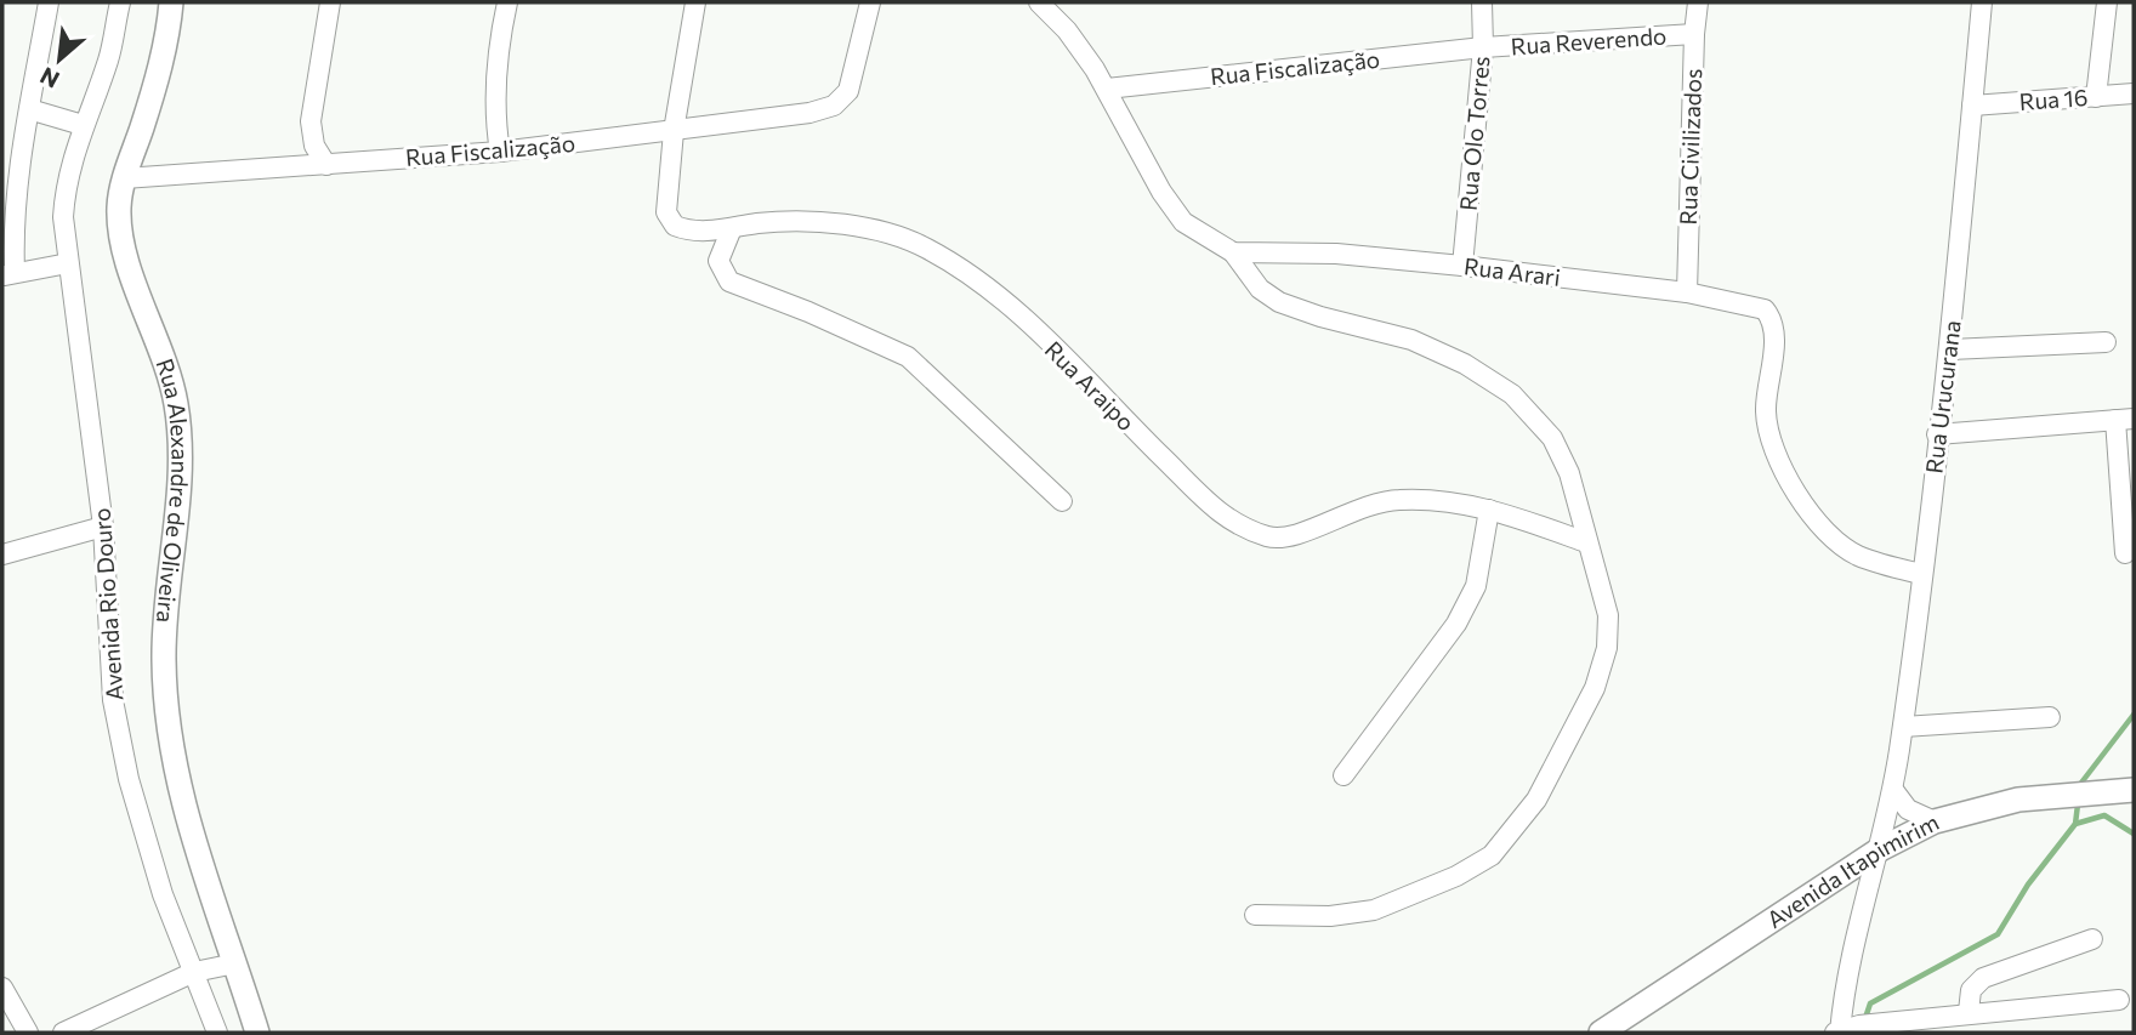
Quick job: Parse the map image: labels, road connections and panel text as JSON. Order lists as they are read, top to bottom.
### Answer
{
  "streets": {
    "main road": ["Rua Alexandre de Oliveira", "Avenida Itapimirim"],
    "street": [
      "Rua Reverendo",
      "Rua Fiscalização",
      "Rua 16",
      "Rua Olo Torres",
      "Rua Civilizados",
      "Rua Arari",
      "Rua Araipo",
      "Rua Urucurana",
      "Avenida Rio Douro"
    ]
  },
  "crossings": [
    ["Rua Reverendo", "Rua Fiscalização"],
    ["Rua Reverendo", "Rua Olo Torres"],
    ["Rua Reverendo", "Rua Civilizados"],
    ["Rua Fiscalização", "Rua Olo Torres"],
    ["Rua Fiscalização", "Rua Araipo"],
    ["Rua Fiscalização", "Rua Alexandre de Oliveira"],
    ["Rua 16", "Rua Urucurana"],
    ["Rua Olo Torres", "Rua Arari"],
    ["Rua Civilizados", "Rua Arari"],
    ["Rua Arari", "Rua Urucurana"],
    ["Rua Urucurana", "Avenida Itapimirim"]
  ],
  "north": "bottom left"
}
